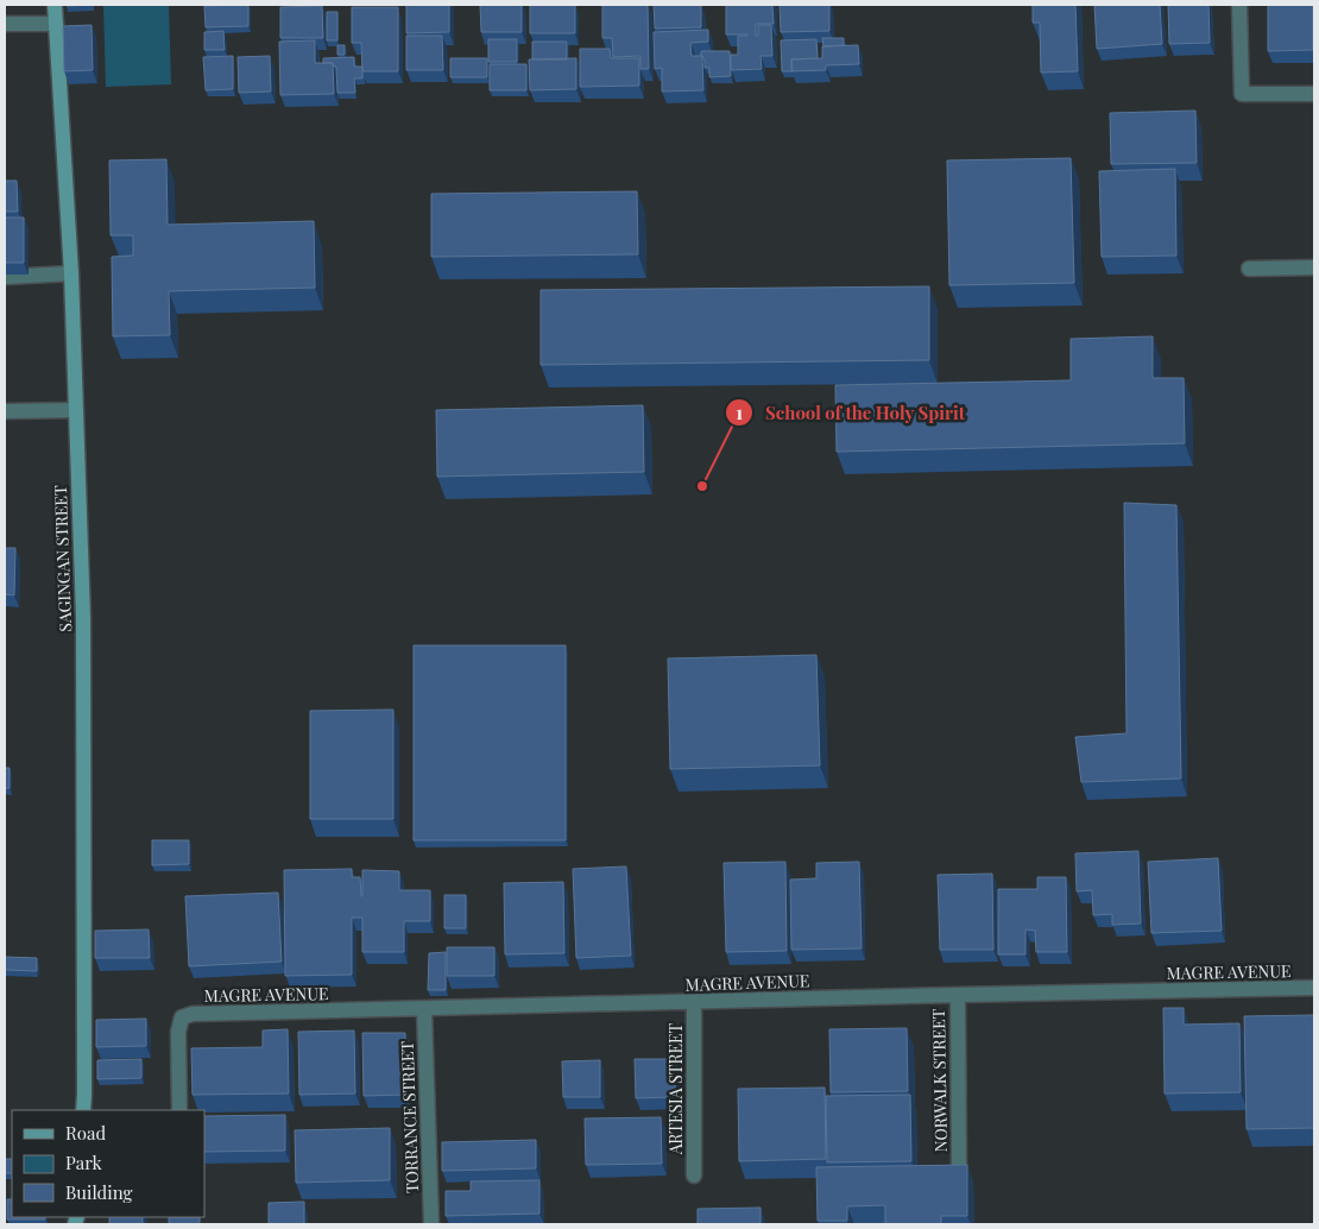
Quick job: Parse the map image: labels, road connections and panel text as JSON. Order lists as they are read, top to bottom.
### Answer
{
  "streets": {
    "main road": ["SAGINGAN STREET"],
    "street": [
      "MAGRE AVENUE",
      "NORWALK STREET",
      "ARTESIA STREET",
      "TORRANCE STREET"
    ]
  },
  "crossings": [
    ["MAGRE AVENUE", "NORWALK STREET"],
    ["MAGRE AVENUE", "ARTESIA STREET"],
    ["MAGRE AVENUE", "TORRANCE STREET"]
  ],
  "places": ["School of the Holy Spirit"],
  "legend": ["Road", "Park", "Building"]
}
